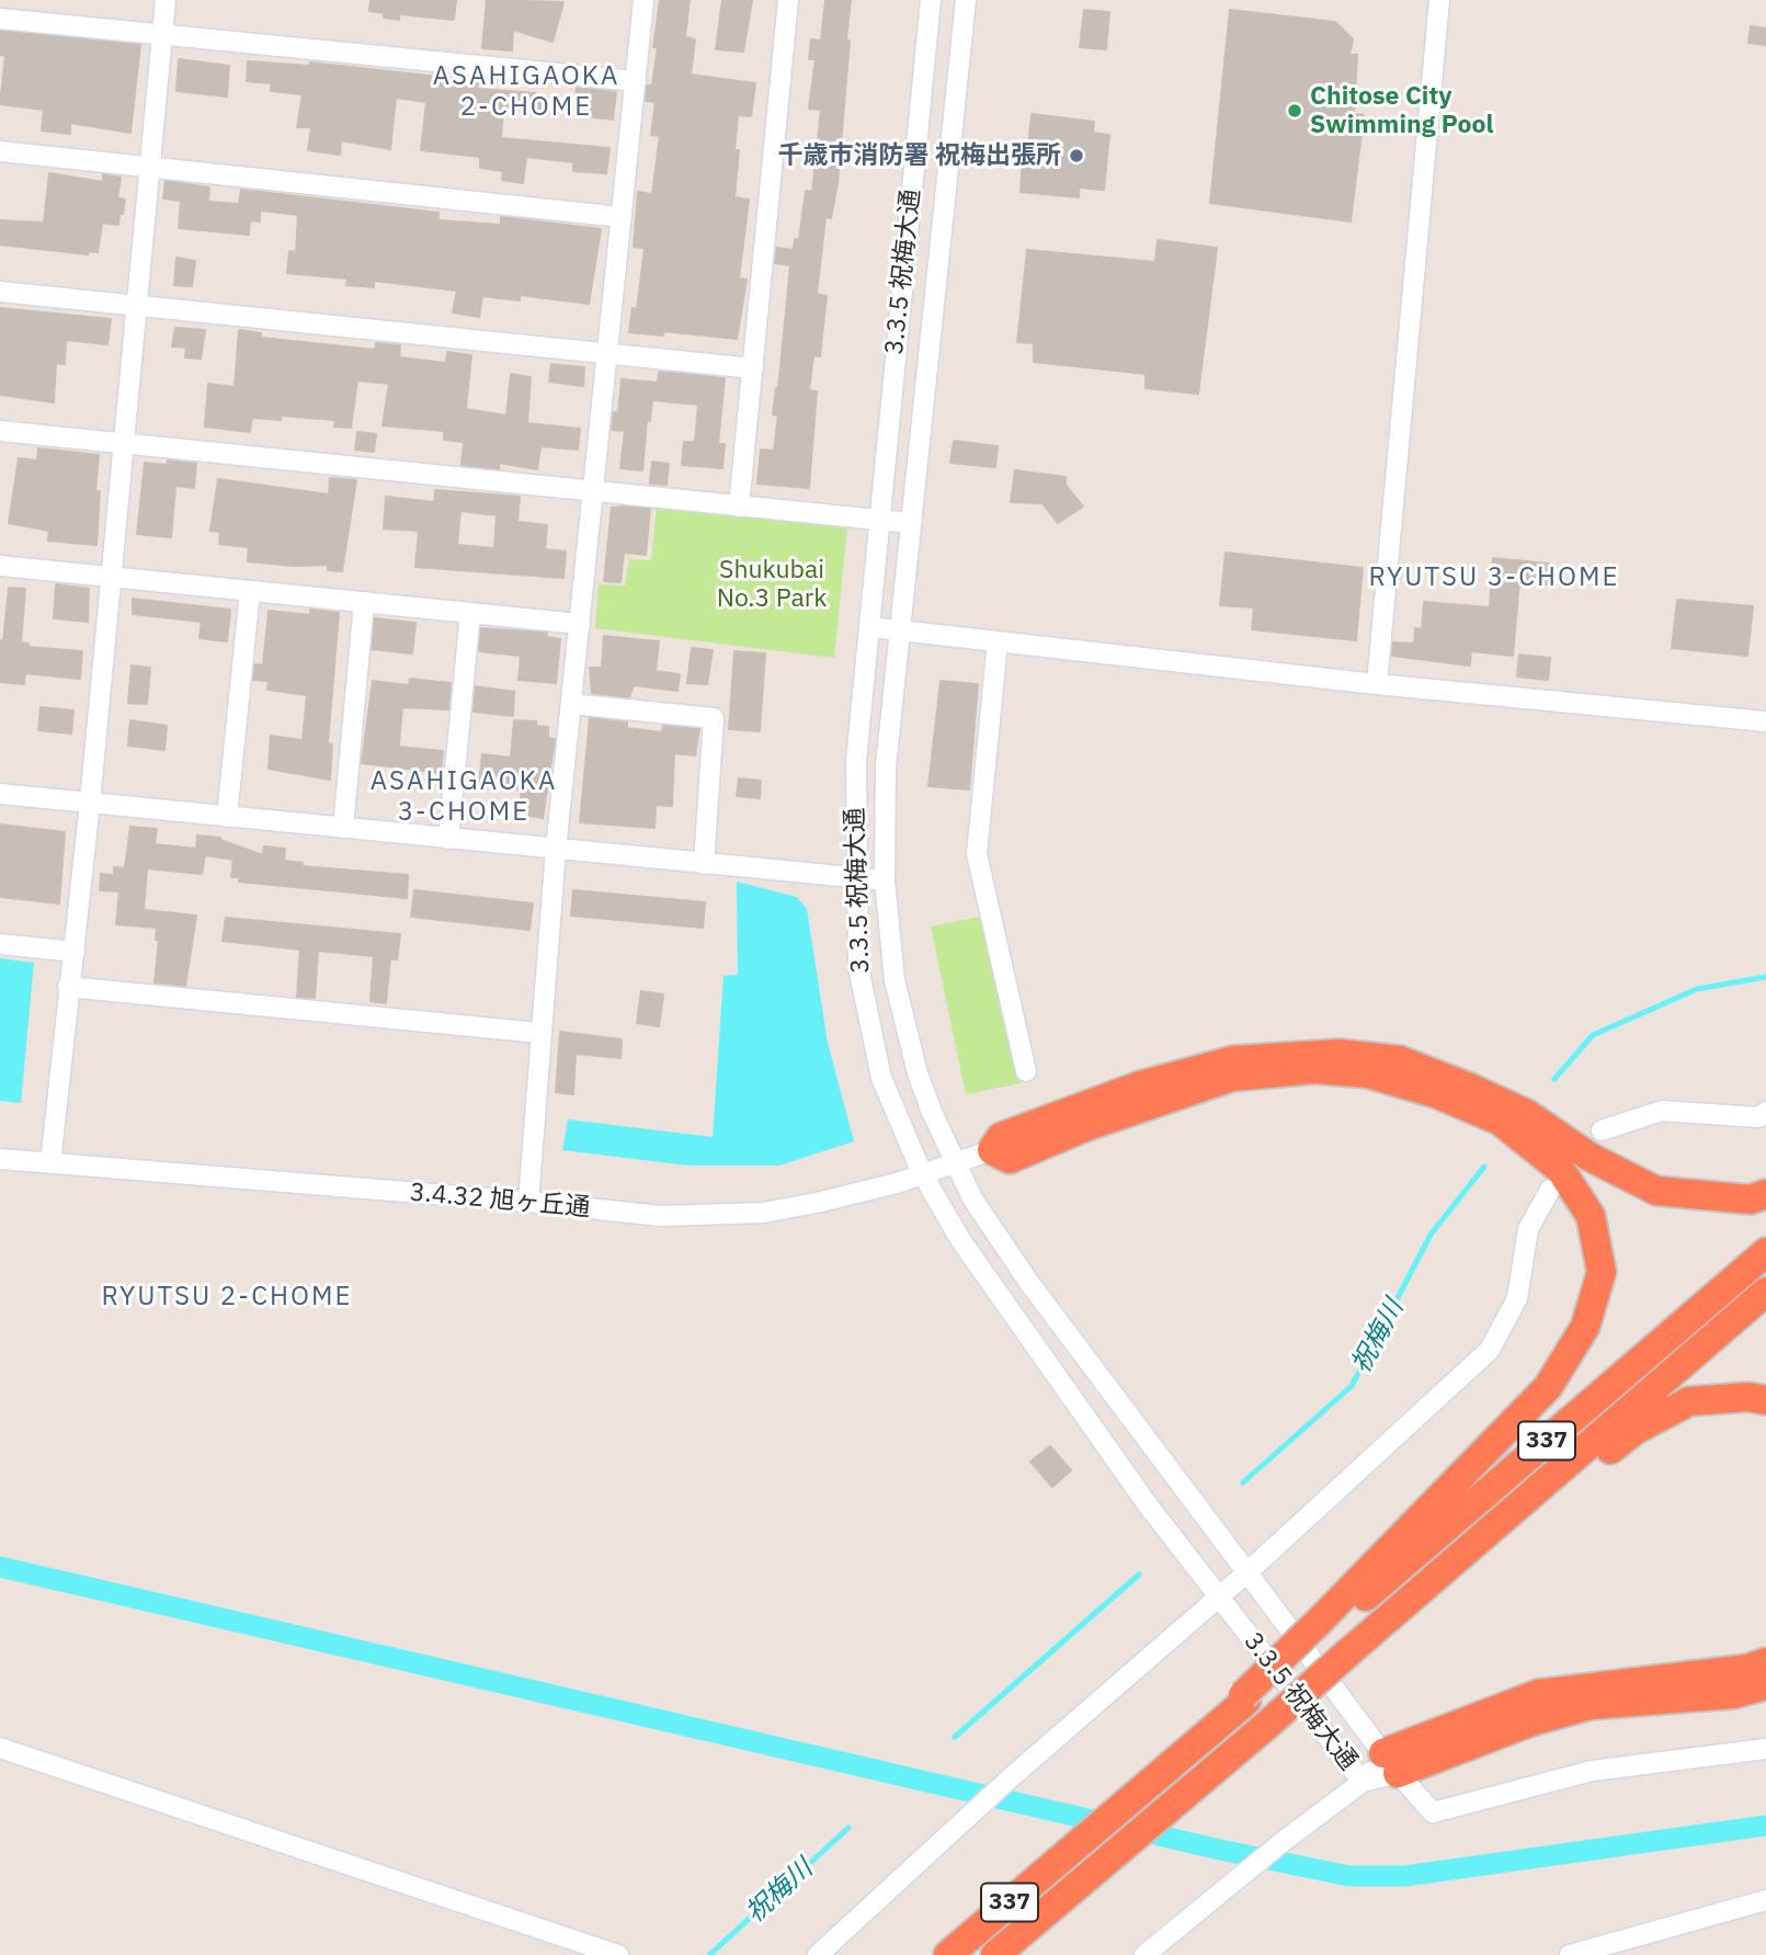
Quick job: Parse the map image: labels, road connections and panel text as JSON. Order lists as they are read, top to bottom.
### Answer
{
  "streets": {
    "highway": ["337"],
    "street": ["3.3.5 祝梅大通", "3.4.32 旭ヶ丘通"]
  },
  "crossings": [
    ["3.3.5 祝梅大通", "3.4.32 旭ヶ丘通"]
  ],
  "districts": [
    "ASAHIGAOKA 2-CHOME",
    "RYUTSU 3-CHOME",
    "ASAHIGAOKA 3-CHOME",
    "RYUTSU 2-CHOME"
  ],
  "water": ["祝梅川"],
  "parks": ["Shukubai No.3 Park"],
  "places": ["Chitose City Swimming Pool", "千歳市消防署 祝梅出張所"]
}
